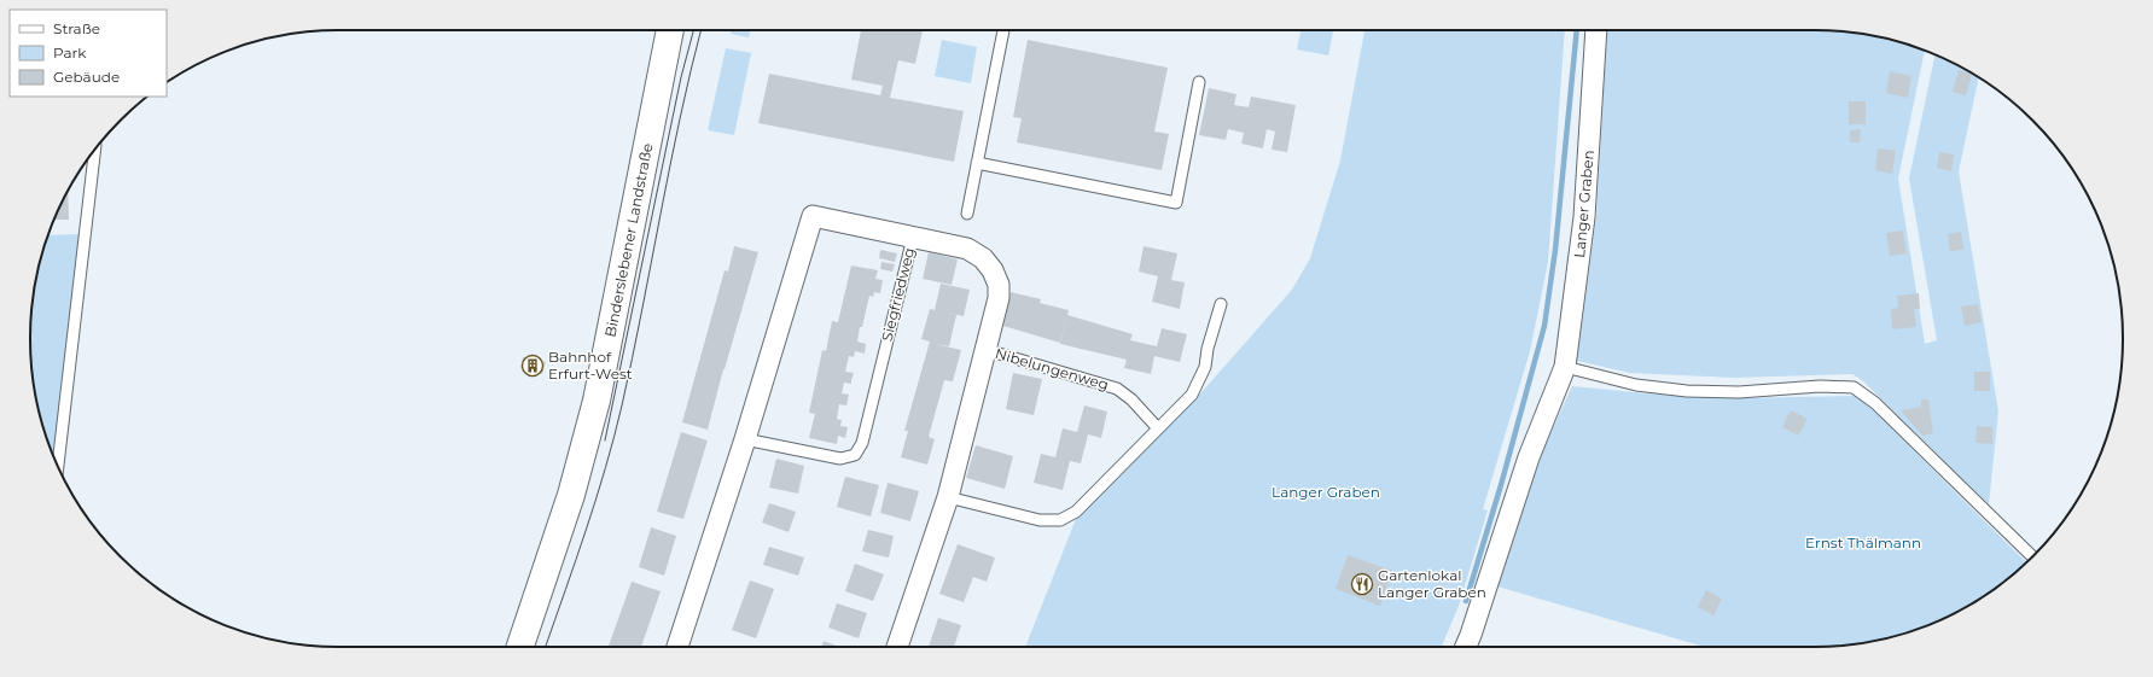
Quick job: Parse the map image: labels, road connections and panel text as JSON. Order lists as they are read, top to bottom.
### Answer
{
  "streets": {
    "main road": ["Binderslebener Landstraße"],
    "street": ["Langer Graben", "Siegfriedweg", "Nibelungenweg"]
  },
  "crossings": [
    ["Siegfriedweg", "Nibelungenweg"]
  ],
  "parks": ["Langer Graben", "Ernst Thälmann"],
  "places": {
    "building": ["Bahnhof Erfurt-West"],
    "restaurant": ["Gartenlokal Langer Graben"]
  },
  "legend": ["Straße", "Park", "Gebäude"]
}
